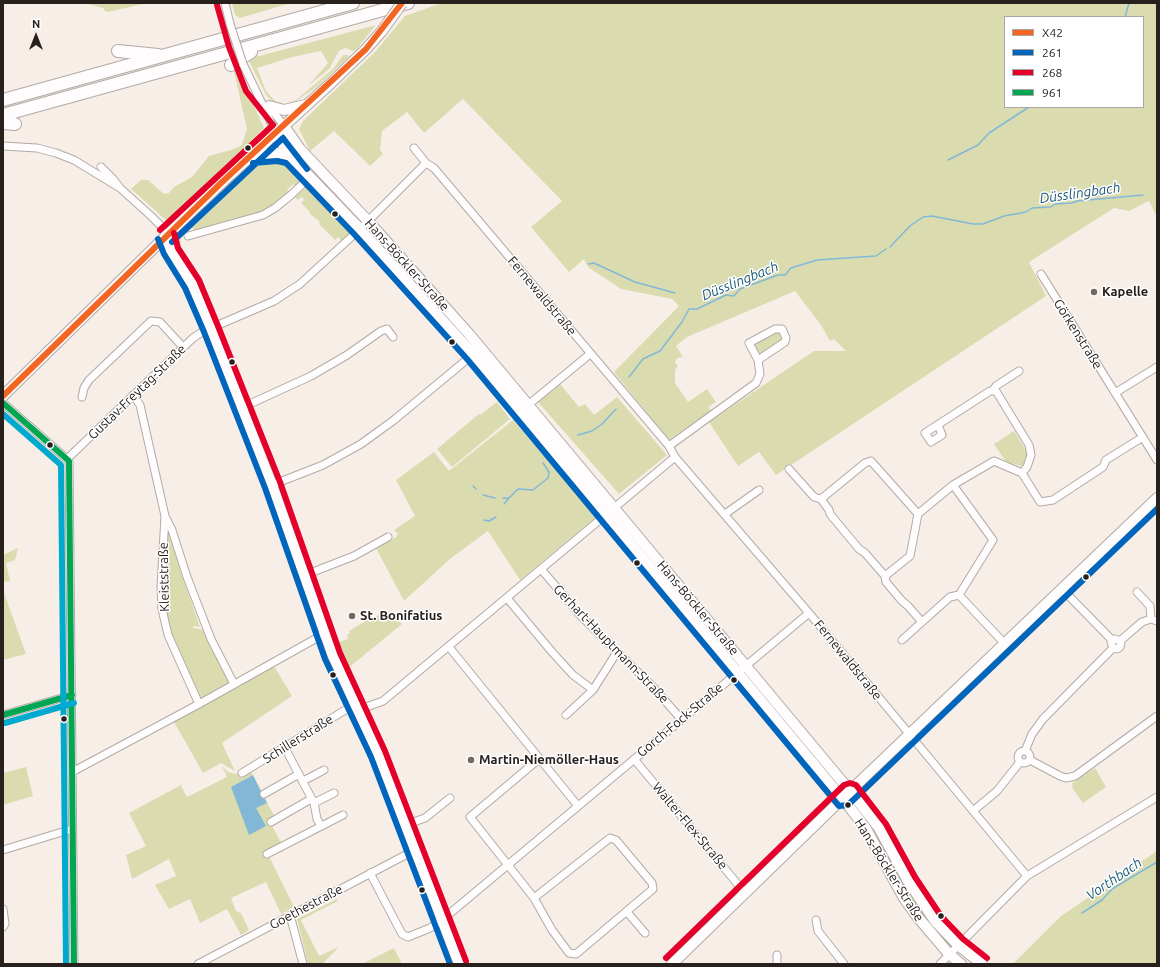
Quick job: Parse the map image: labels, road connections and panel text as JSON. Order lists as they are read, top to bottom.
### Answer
{
  "streets": {
    "main road": ["Hans-Böckler-Straße"],
    "street": [
      "Fernewaldstraße",
      "Görkenstraße",
      "Gustav-Freytag-Straße",
      "Kleiststraße",
      "Gerhart-Hauptmann-Straße",
      "Gorch-Fock-Straße",
      "Schillerstraße",
      "Walter-Flex-Straße",
      "Goethestraße"
    ]
  },
  "crossings": [
    ["Hans-Böckler-Straße", "Gustav-Freytag-Straße"],
    ["Hans-Böckler-Straße", "Gorch-Fock-Straße"],
    ["Hans-Böckler-Straße", "Schillerstraße"],
    ["Fernewaldstraße", "Gustav-Freytag-Straße"],
    ["Fernewaldstraße", "Gorch-Fock-Straße"],
    ["Fernewaldstraße", "Schillerstraße"],
    ["Gustav-Freytag-Straße", "Kleiststraße"],
    ["Gerhart-Hauptmann-Straße", "Gorch-Fock-Straße"],
    ["Gerhart-Hauptmann-Straße", "Schillerstraße"],
    ["Gorch-Fock-Straße", "Walter-Flex-Straße"],
    ["Gorch-Fock-Straße", "Goethestraße"]
  ],
  "water": ["Düsslingbach", "Vorthbach"],
  "places": ["Kapelle", "St. Bonifatius", "Martin-Niemöller-Haus"],
  "lines": [
    "transit line X42",
    "transit line 268",
    "transit line 261",
    "transit line 961"
  ],
  "legend": [
    "X42",
    "261",
    "268",
    "961"
  ],
  "north": "top"
}
